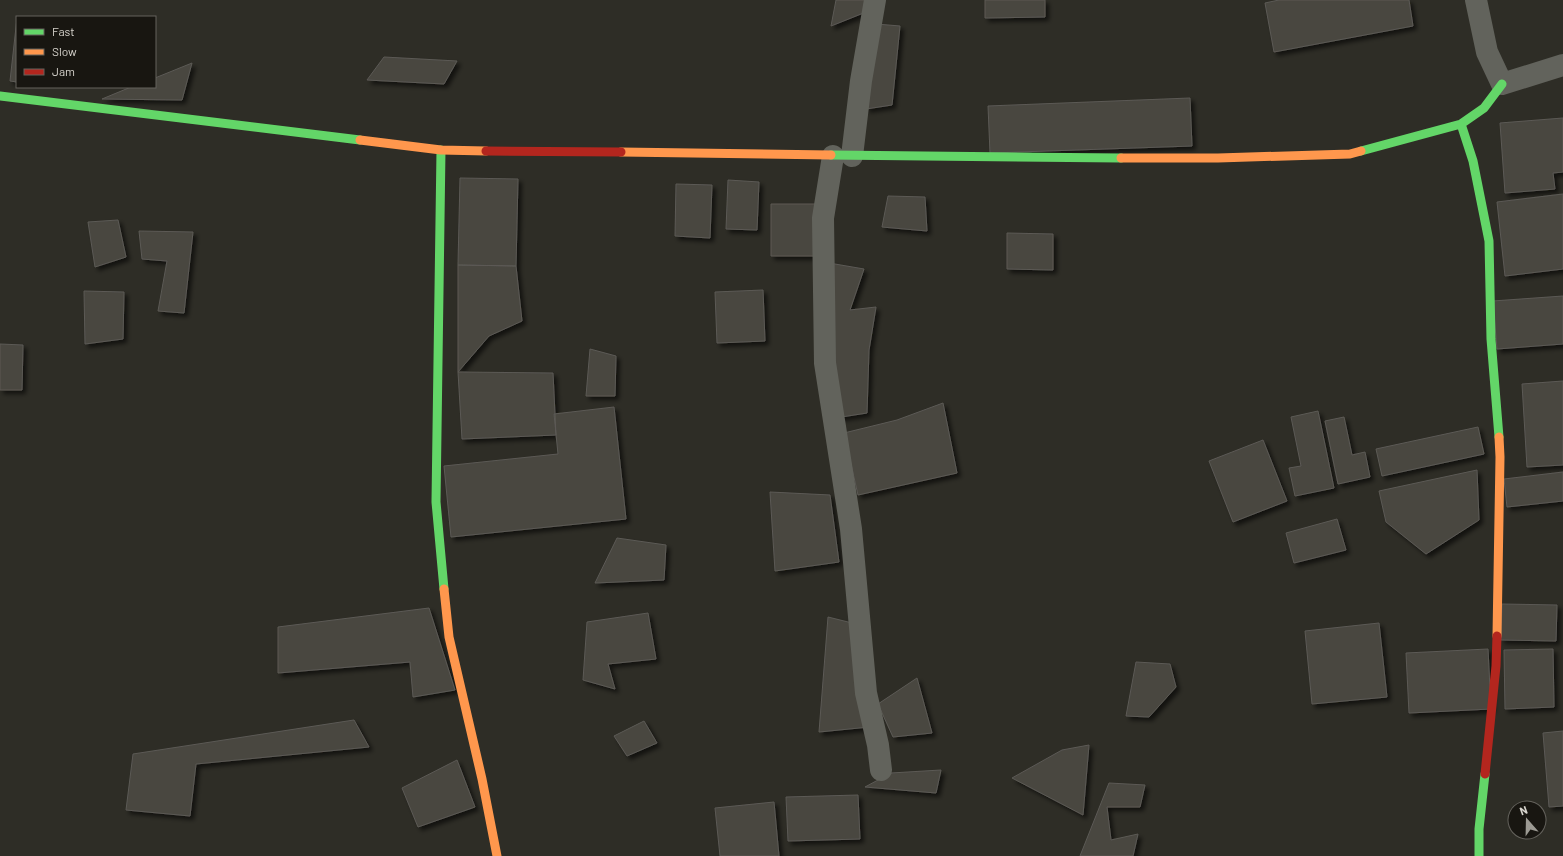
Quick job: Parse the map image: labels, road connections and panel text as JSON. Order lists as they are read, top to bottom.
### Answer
{
  "legend": ["Fast", "Slow", "Jam"],
  "north": "top"
}
